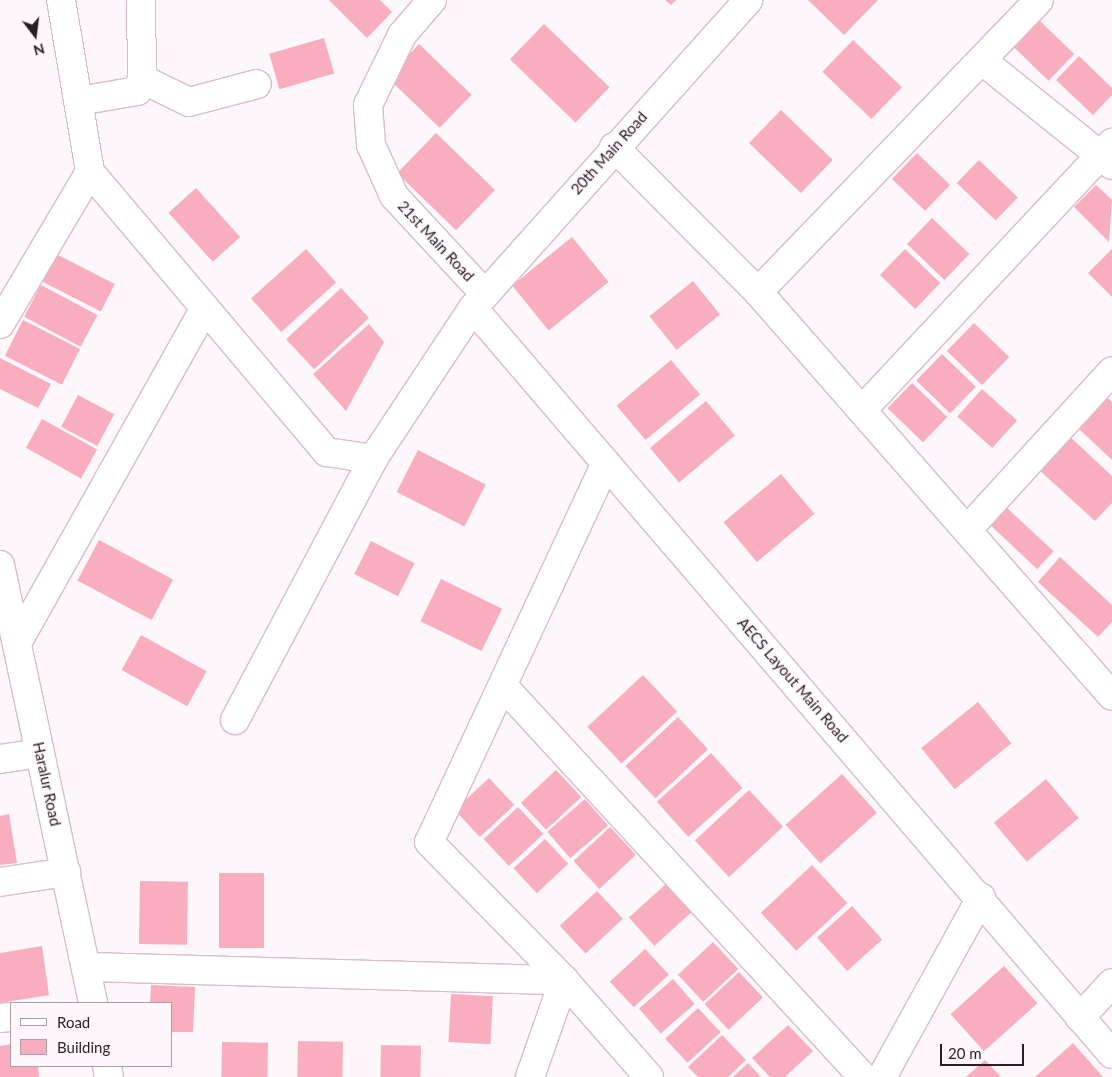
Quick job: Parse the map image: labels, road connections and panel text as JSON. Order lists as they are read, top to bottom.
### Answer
{
  "streets": {
    "street": [
      "20th Main Road",
      "21st Main Road",
      "AECS Layout Main Road",
      "Haralur Road"
    ]
  },
  "crossings": [
    ["20th Main Road", "21st Main Road"],
    ["20th Main Road", "AECS Layout Main Road"],
    ["21st Main Road", "AECS Layout Main Road"]
  ],
  "legend": ["Road", "Building"],
  "scale_bar": "20 m",
  "north": "bottom"
}
